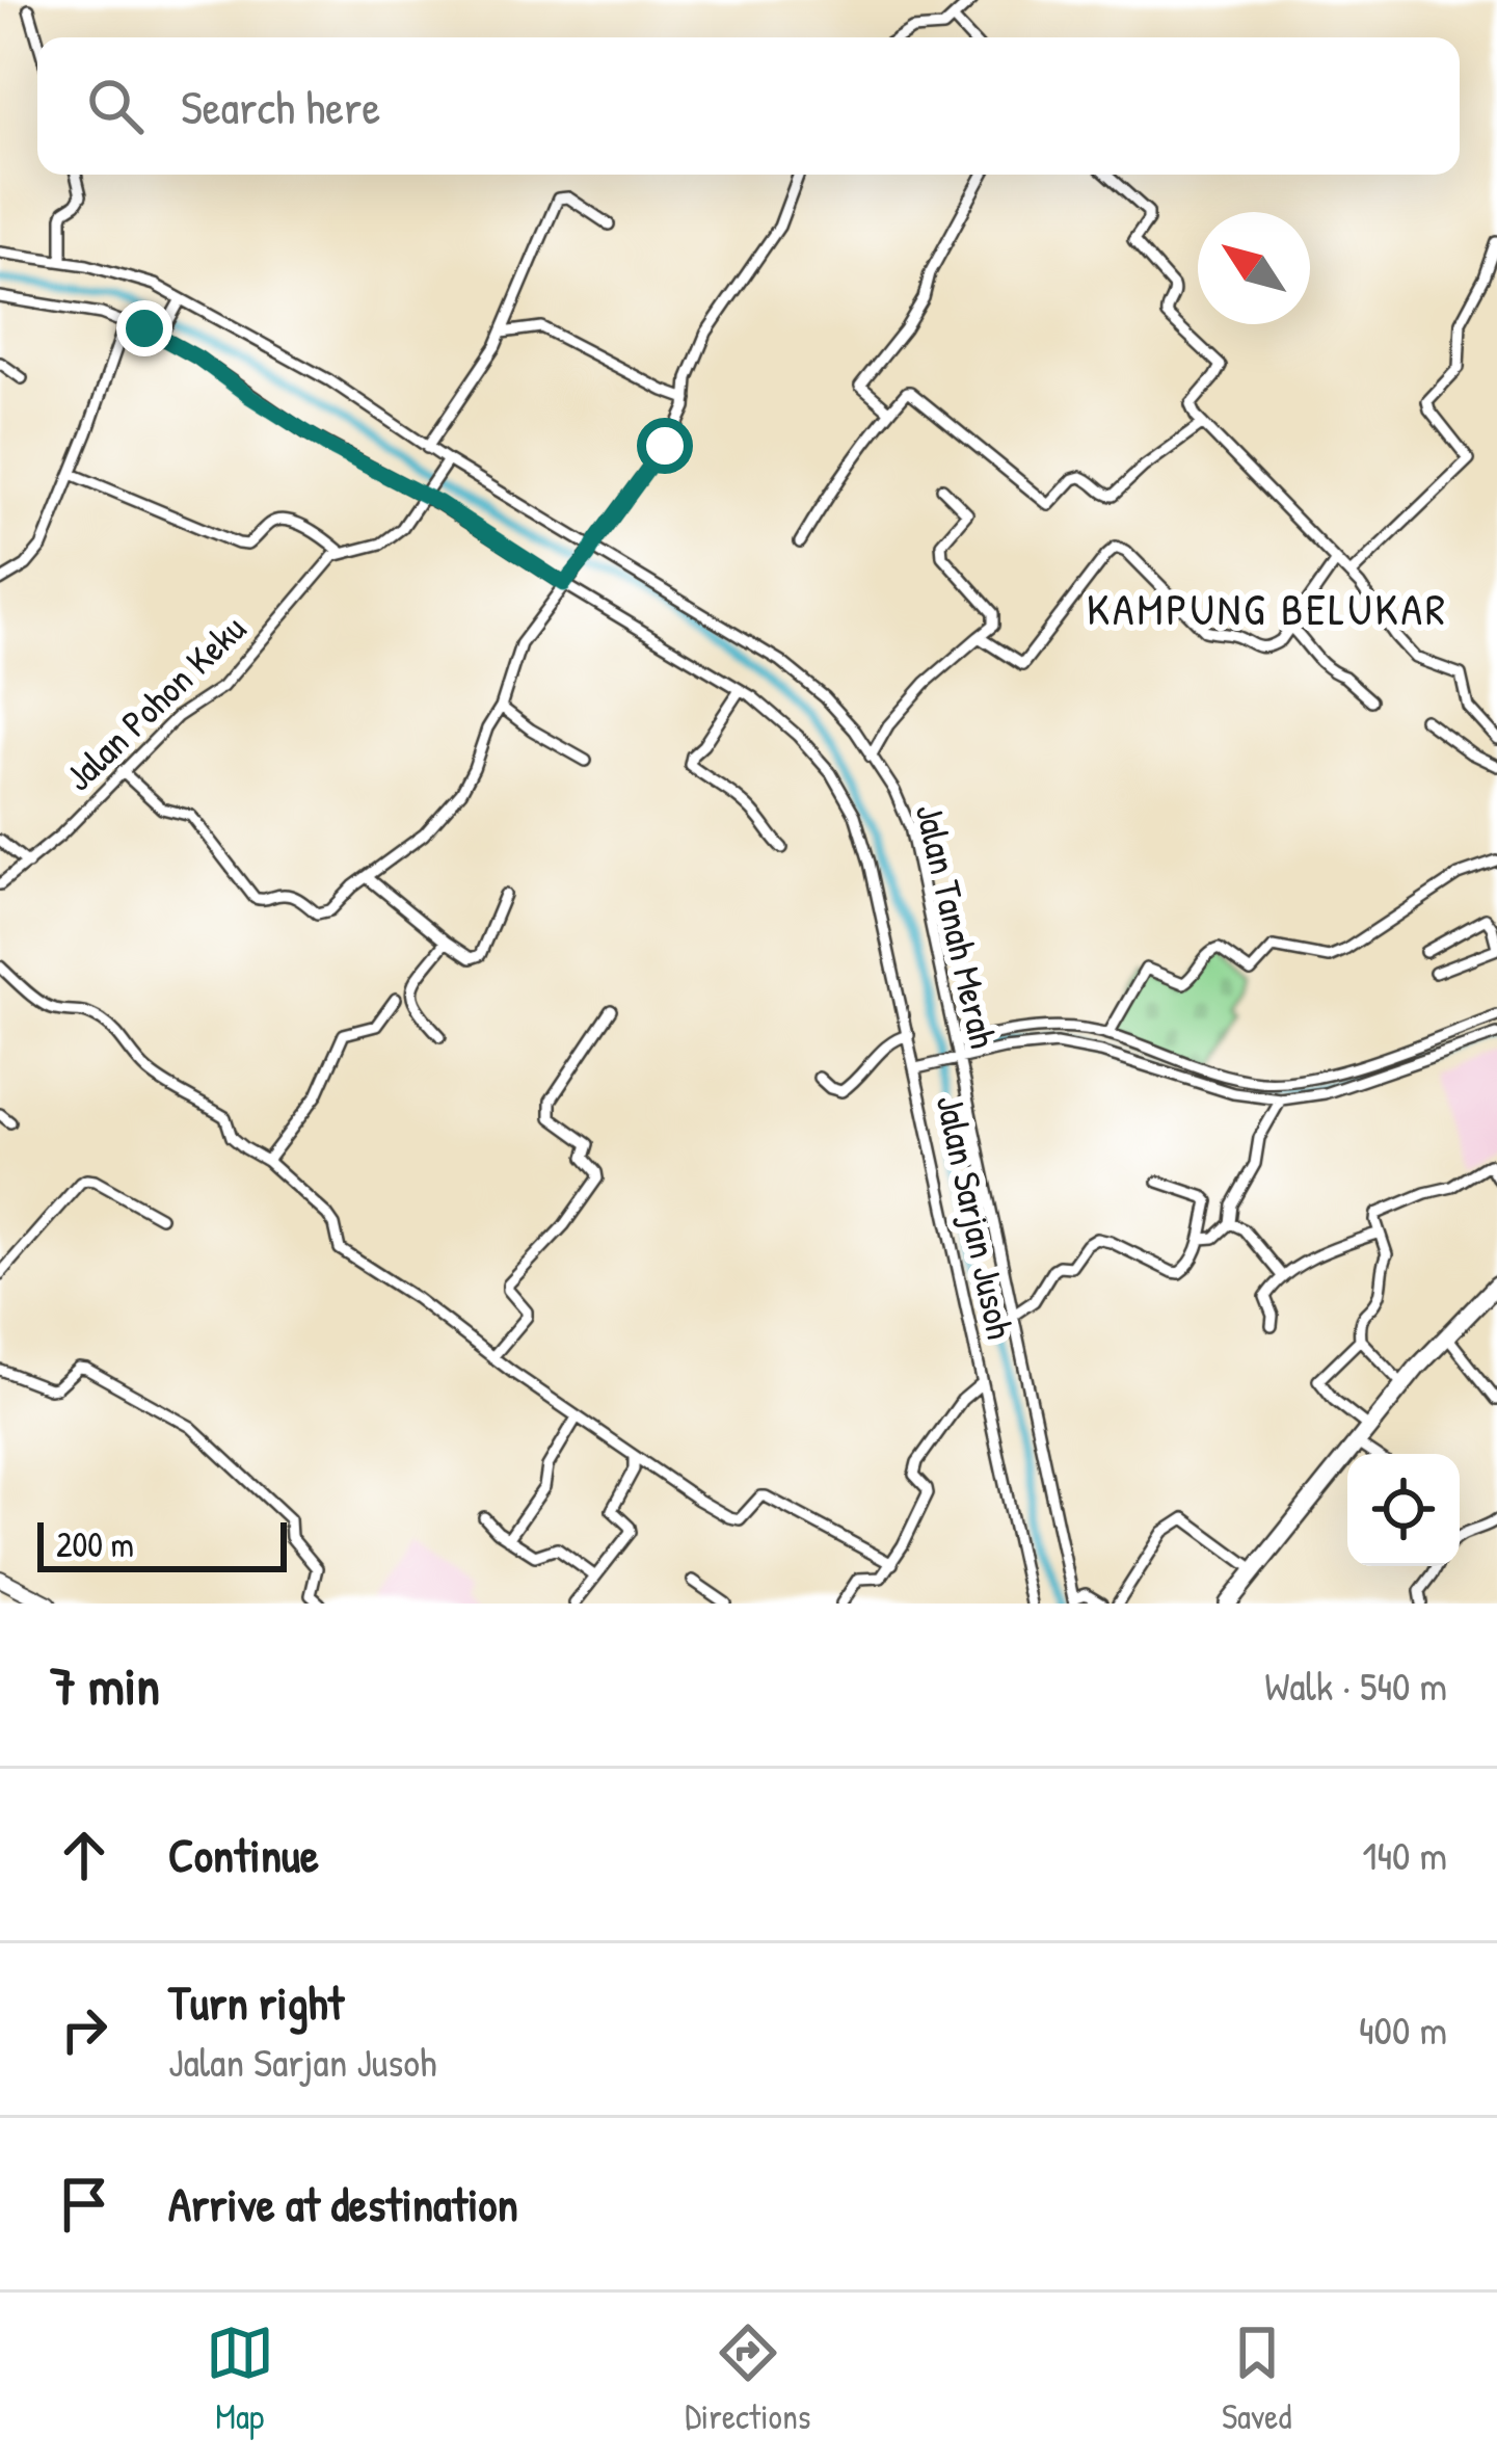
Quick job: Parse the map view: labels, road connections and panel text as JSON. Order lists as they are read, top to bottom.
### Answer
{
  "streets": {
    "street": ["Jalan Pohon Keku", "Jalan Tanah Merah", "Jalan Sarjan Jusoh"]
  },
  "crossings": [
    ["Jalan Pohon Keku", "Jalan Tanah Merah"],
    ["Jalan Pohon Keku", "Jalan Sarjan Jusoh"]
  ],
  "districts": ["KAMPUNG BELUKAR"],
  "scale_bar": "200 m",
  "north": "top left",
  "page": {
    "search": "Search here",
    "scale": "200 m",
    "heading": ["7 min", "Walk · 540 m"],
    "list": [
      ["Continue", "140 m"],
      ["Turn right", "Jalan Sarjan Jusoh", "400 m"],
      "Arrive at destination"
    ],
    "nav": ["Map", "Directions", "Saved"]
  }
}
